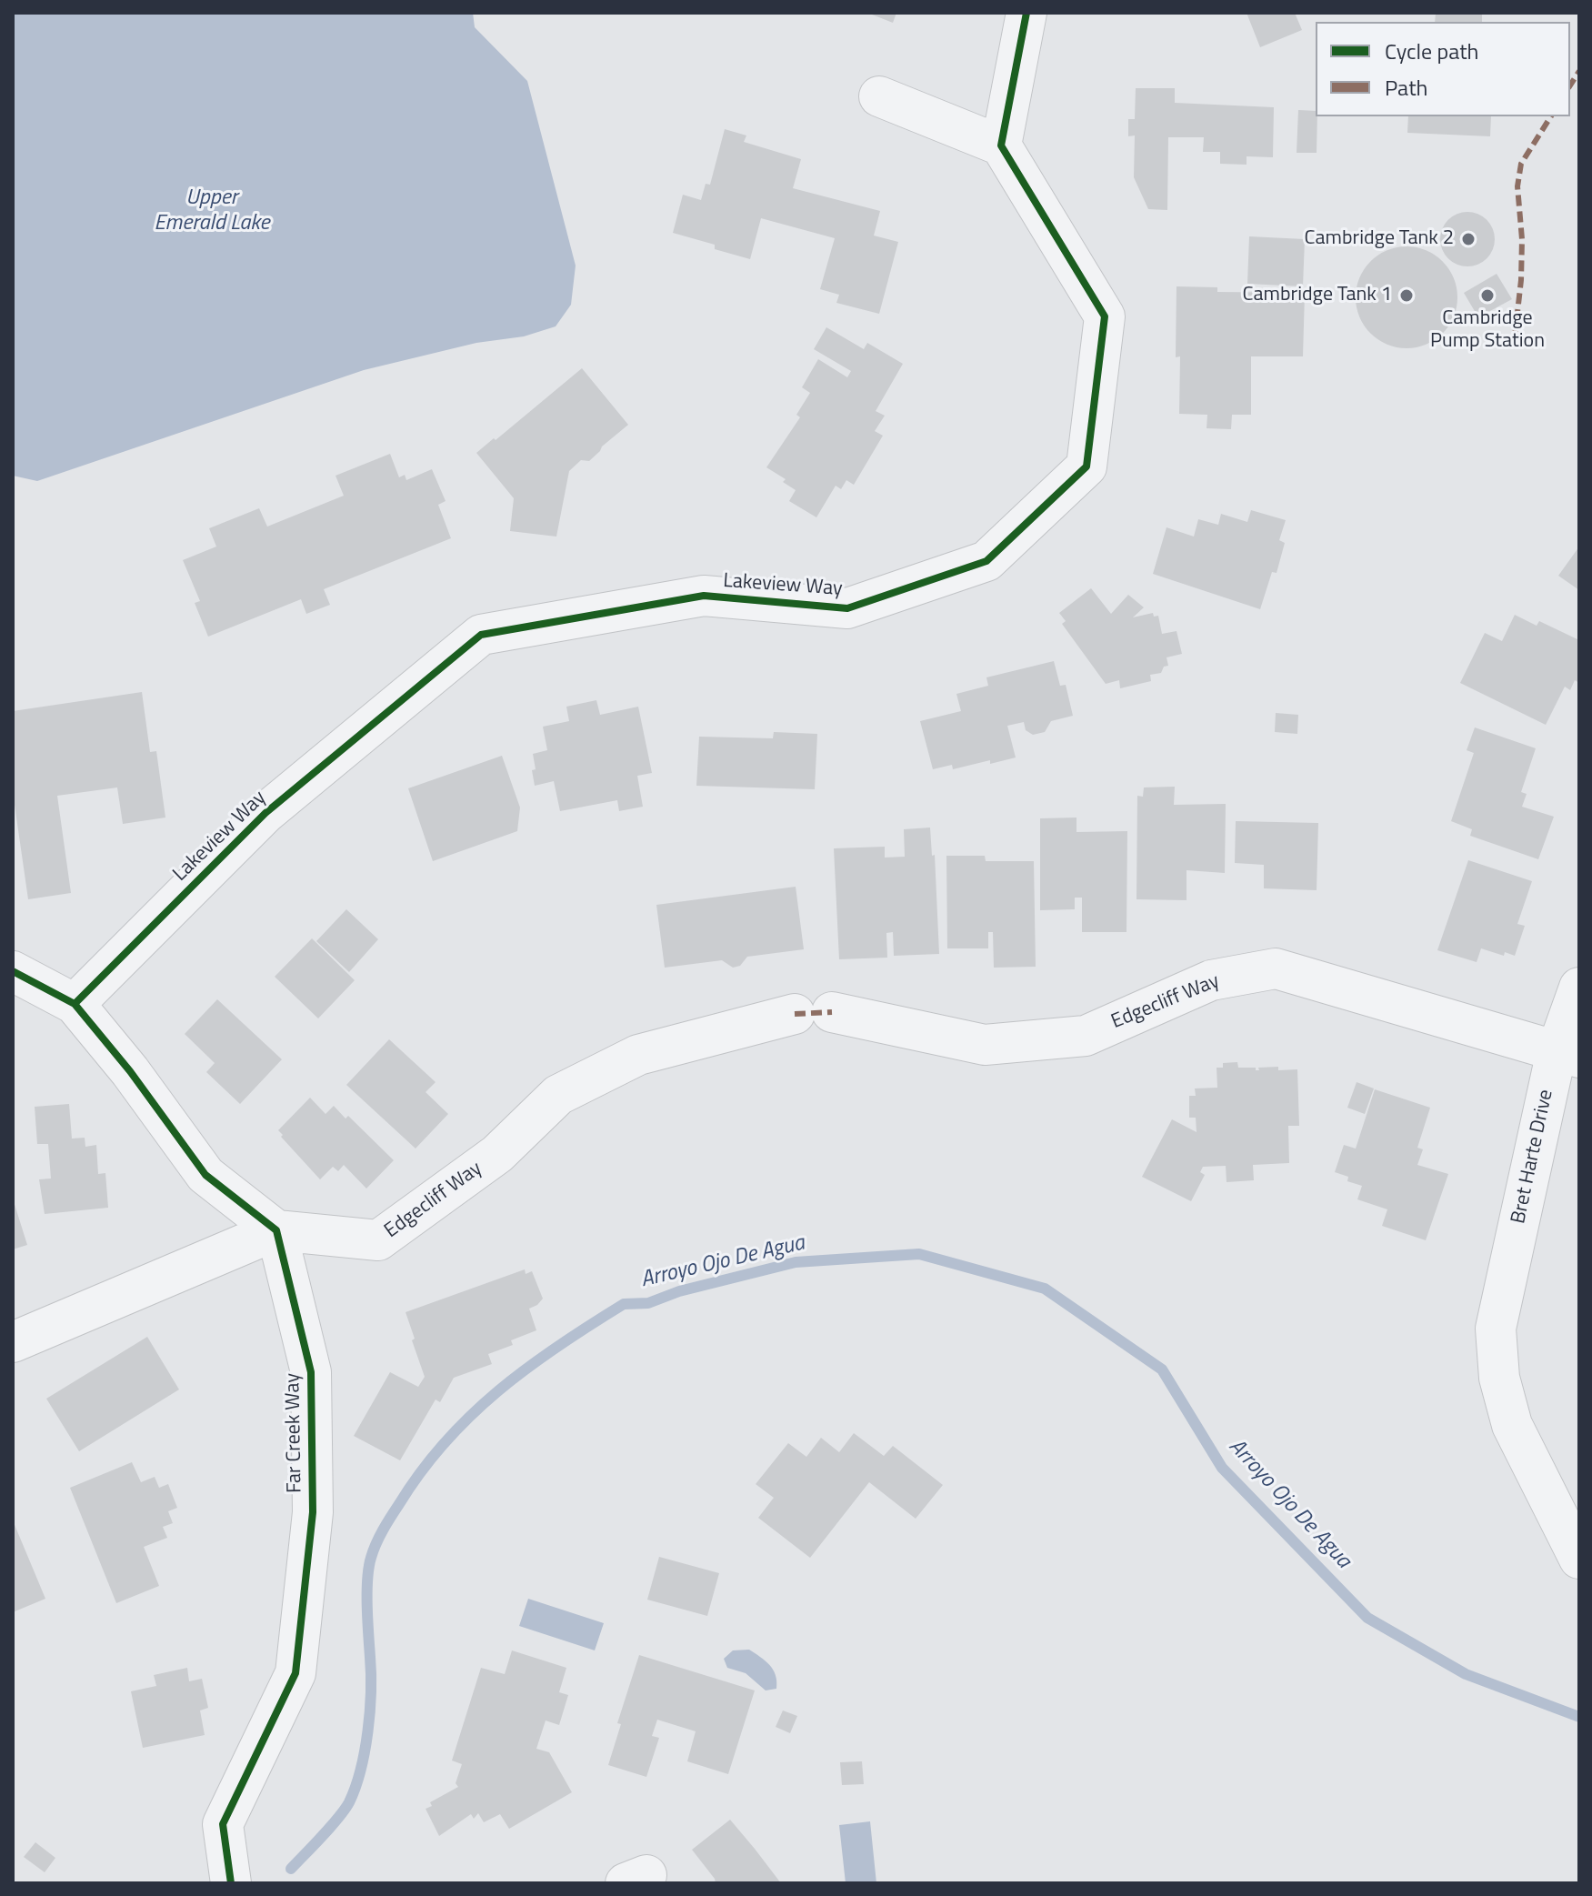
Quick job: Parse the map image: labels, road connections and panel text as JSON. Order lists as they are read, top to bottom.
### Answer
{
  "streets": {
    "street": [
      "Lakeview Way",
      "Edgecliff Way",
      "Bret Harte Drive",
      "Far Creek Way"
    ]
  },
  "crossings": [
    ["Edgecliff Way", "Bret Harte Drive"],
    ["Edgecliff Way", "Far Creek Way"]
  ],
  "water": ["Upper Emerald Lake", "Arroyo Ojo De Agua"],
  "places": ["Cambridge Tank 2", "Cambridge Tank 1", "Cambridge Pump Station"],
  "legend": ["Cycle path", "Path"]
}
